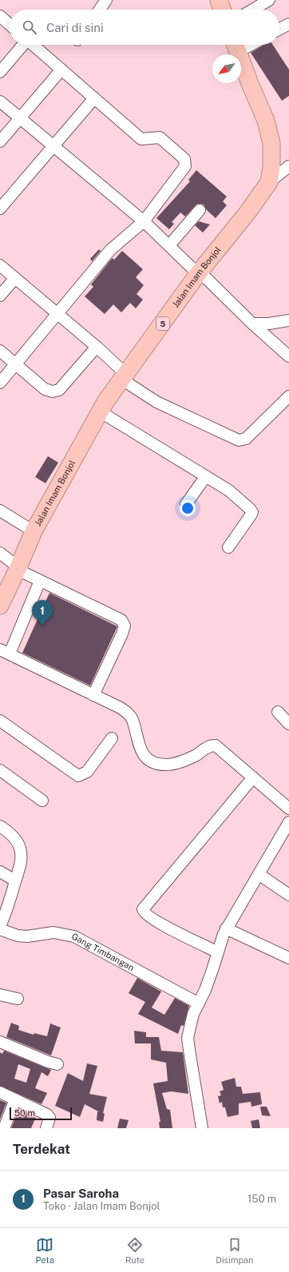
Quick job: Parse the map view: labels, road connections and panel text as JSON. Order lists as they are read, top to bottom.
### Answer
{
  "streets": {
    "highway": ["Jalan Imam Bonjol", "5"],
    "street": ["Gang Timbangan"]
  },
  "scale_bar": "50 m",
  "north": "bottom left",
  "page": {
    "search": "Cari di sini",
    "pins": "1",
    "scale": "50 m",
    "heading": "Terdekat",
    "list": [
      {
        "mark": "1",
        "name": "Pasar Saroha",
        "note": "Toko · Jalan Imam Bonjol",
        "value": "150 m"
      }
    ],
    "nav": ["Peta", "Rute", "Disimpan"]
  }
}
